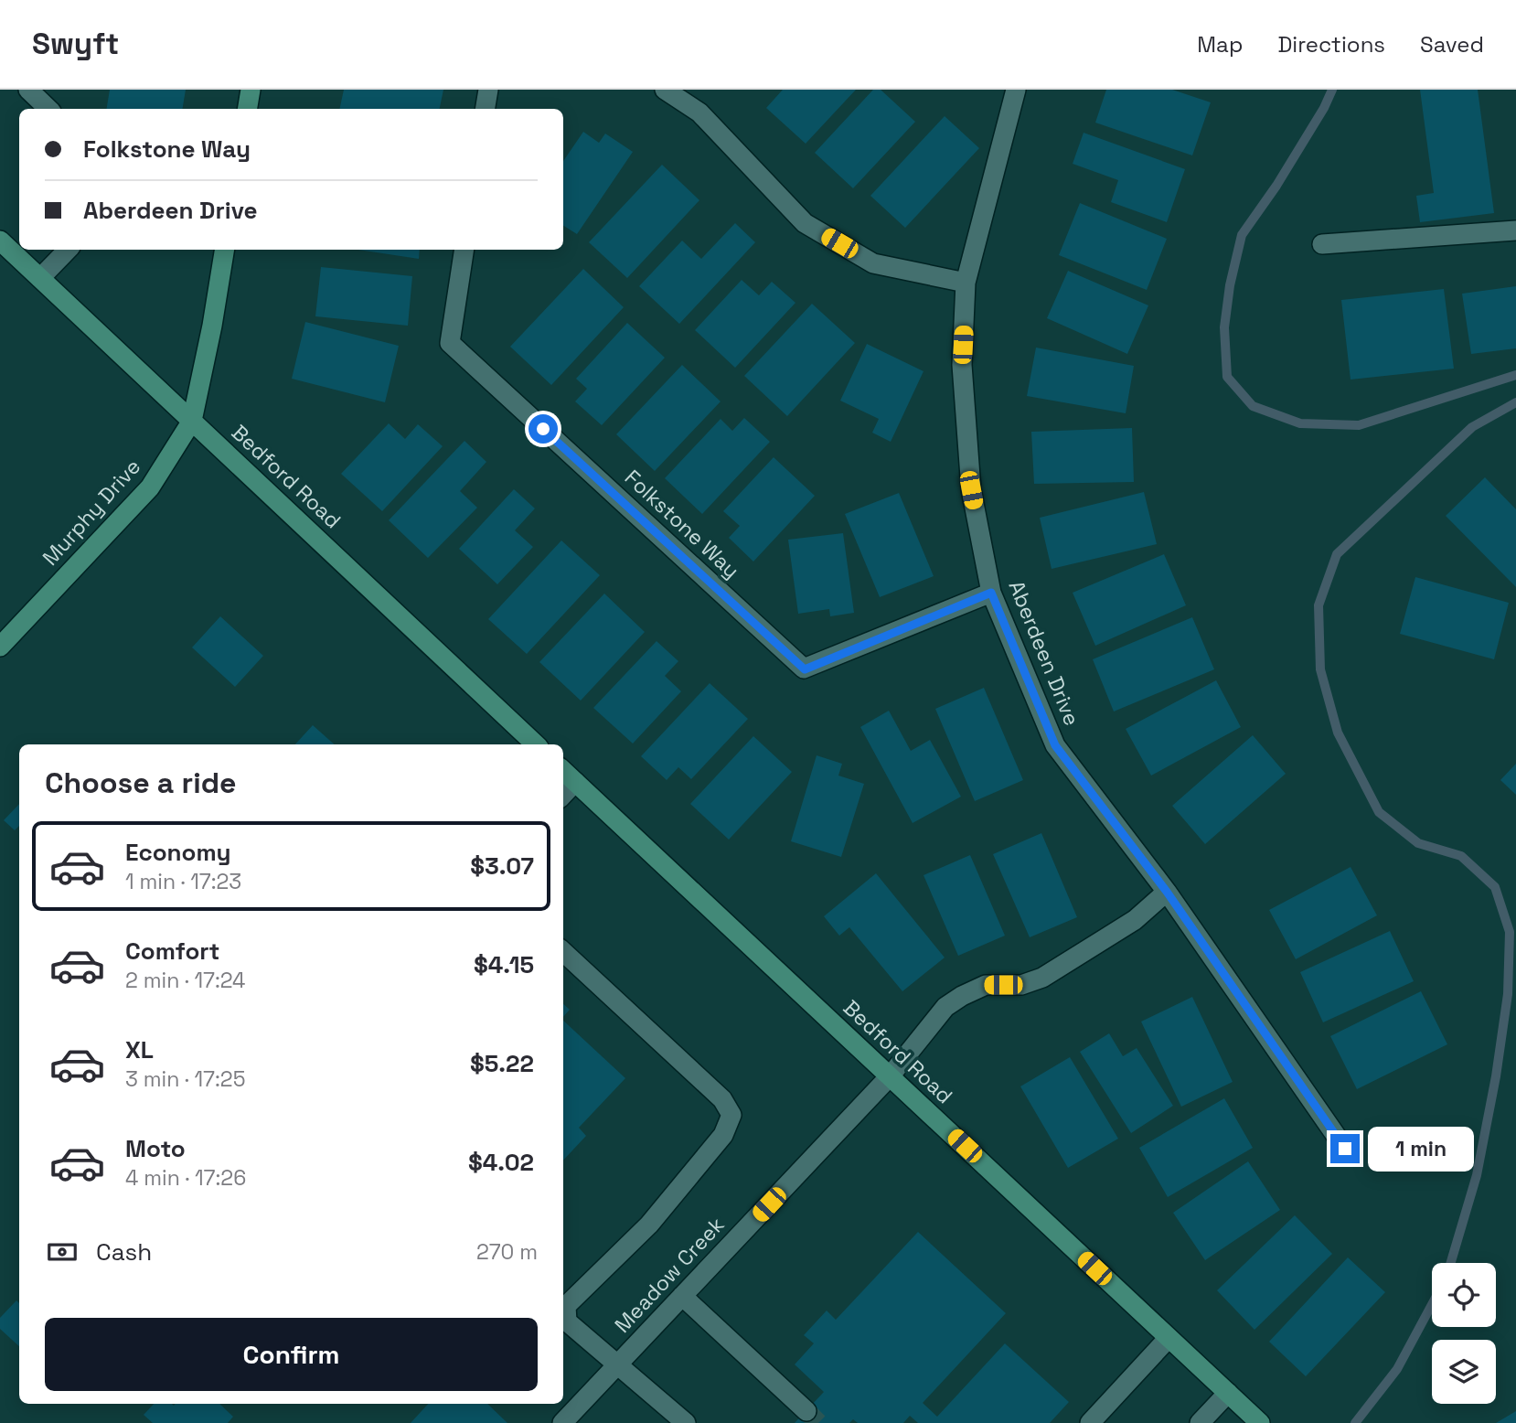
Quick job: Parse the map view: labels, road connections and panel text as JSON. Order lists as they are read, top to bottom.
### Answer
{
  "streets": {
    "main road": ["Bedford Road", "Murphy Drive"],
    "street": ["Folkstone Way", "Aberdeen Drive", "Meadow Creek"]
  },
  "crossings": [
    ["Bedford Road", "Murphy Drive"],
    ["Bedford Road", "Meadow Creek"],
    ["Folkstone Way", "Aberdeen Drive"],
    ["Aberdeen Drive", "Meadow Creek"]
  ],
  "page": {
    "header": "Swyft",
    "nav": ["Map", "Directions", "Saved"],
    "banner": ["Folkstone Way", "Aberdeen Drive"],
    "heading": "Choose a ride",
    "list": [
      {
        "name": "Economy",
        "note": "1 min · 17:23",
        "value": "$3.07"
      },
      {
        "name": "Comfort",
        "note": "2 min · 17:24",
        "value": "$4.15"
      },
      {
        "name": "XL",
        "note": "3 min · 17:25",
        "value": "$5.22"
      },
      {
        "name": "Moto",
        "note": "4 min · 17:26",
        "value": "$4.02"
      }
    ],
    "bubble": "1 min",
    "pay": ["Cash", "270 m"],
    "buttons": "Confirm"
  }
}
